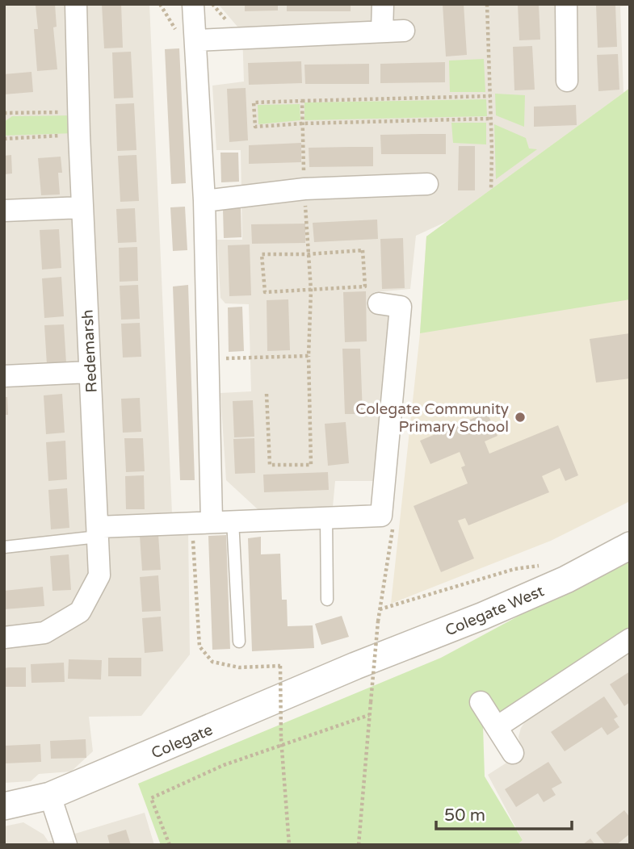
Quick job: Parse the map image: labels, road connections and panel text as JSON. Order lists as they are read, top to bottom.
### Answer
{
  "streets": {
    "street": ["Redemarsh", "Colegate West", "Colegate"]
  },
  "crossings": [
    ["Colegate West", "Colegate"]
  ],
  "places": ["Colegate Community Primary School"],
  "scale_bar": "50 m"
}
